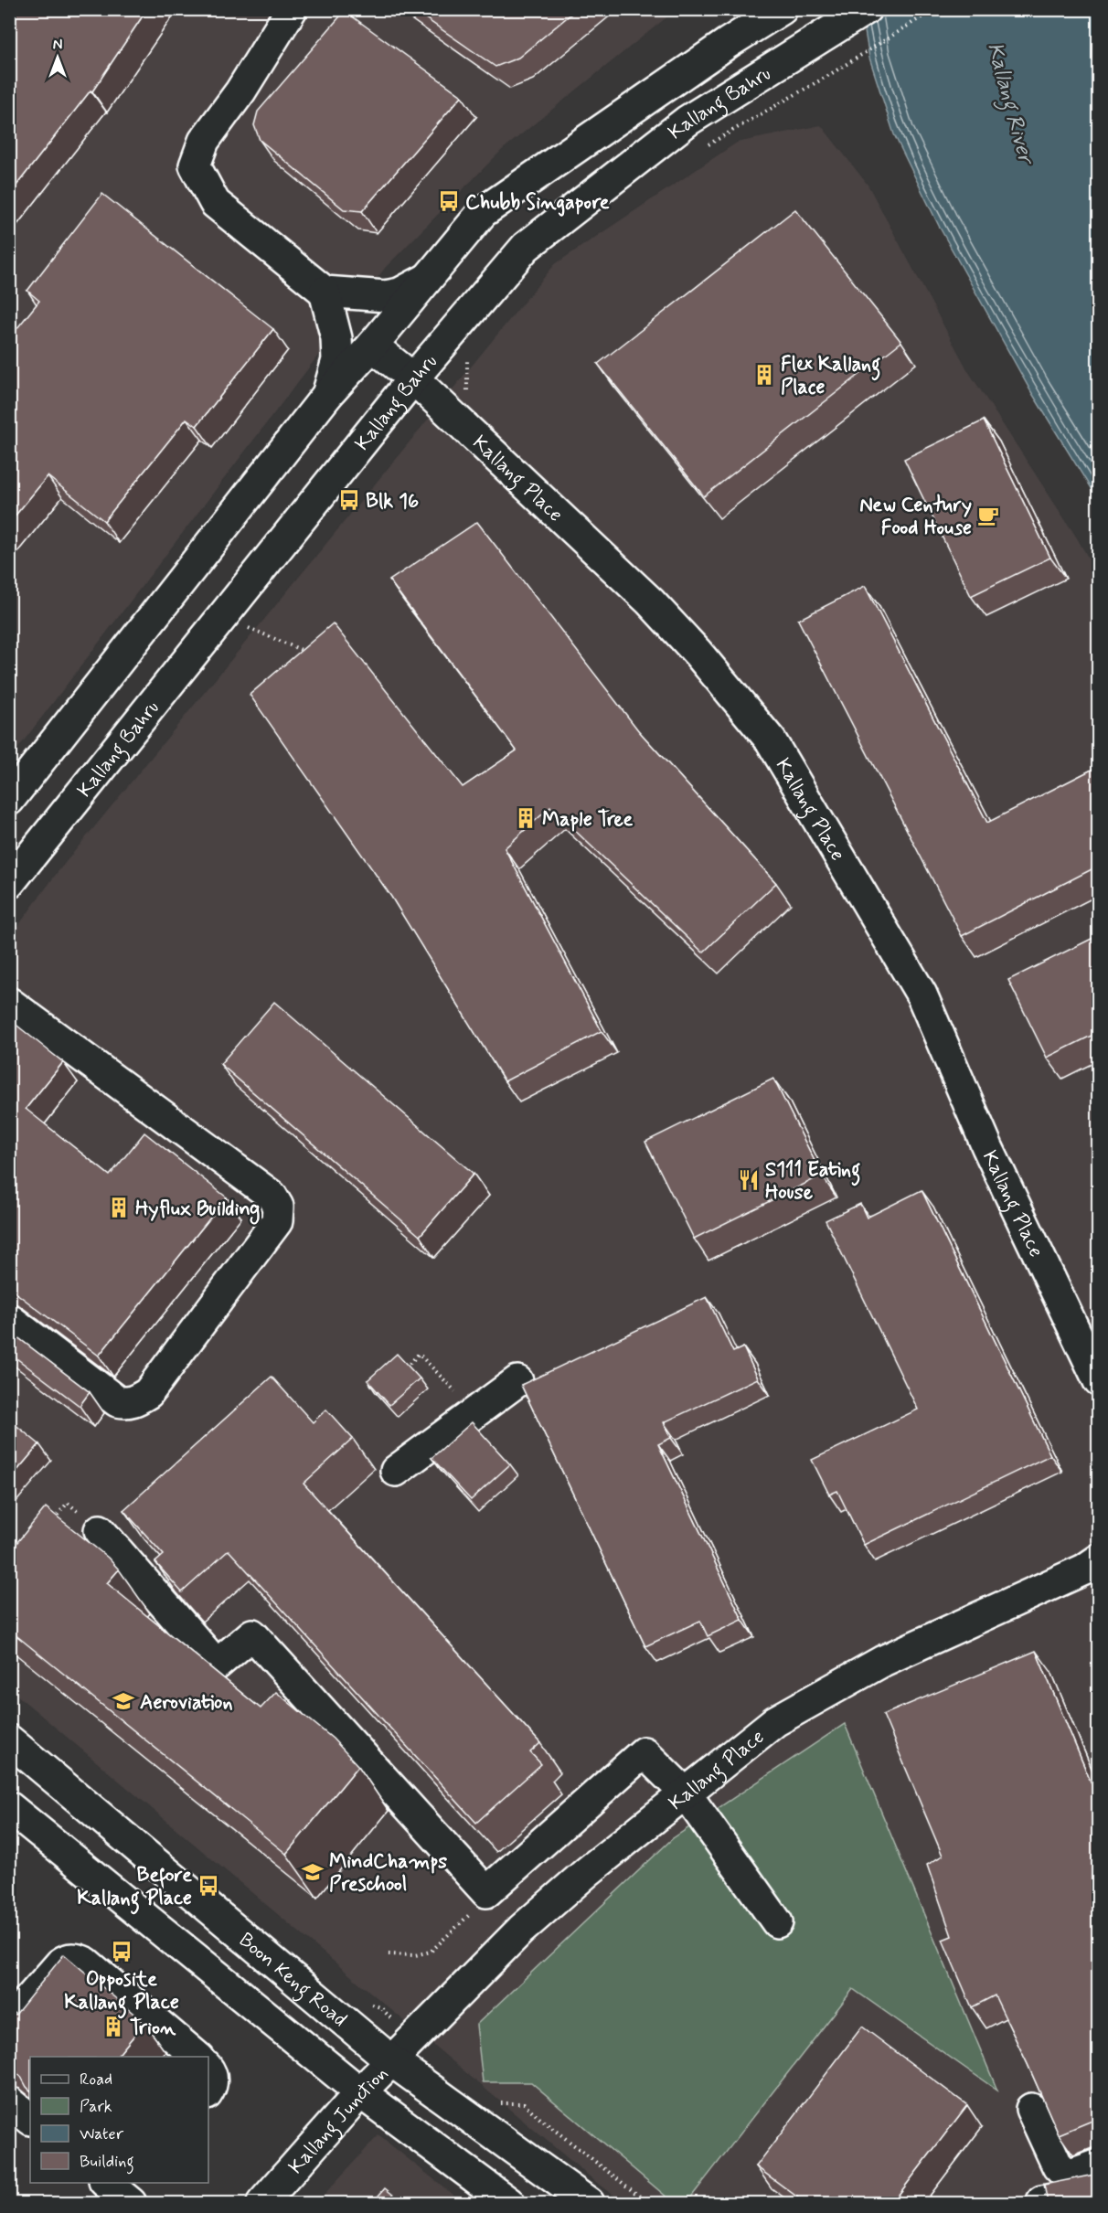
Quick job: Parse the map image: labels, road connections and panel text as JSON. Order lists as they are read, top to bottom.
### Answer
{
  "streets": {
    "main road": [
      "Kallang Bahru",
      "Kallang Place",
      "Boon Keng Road",
      "Kallang Junction"
    ]
  },
  "crossings": [
    ["Kallang Bahru", "Kallang Place"],
    ["Kallang Place", "Boon Keng Road"],
    ["Kallang Place", "Kallang Junction"],
    ["Boon Keng Road", "Kallang Junction"]
  ],
  "water": ["Kallang River"],
  "places": {
    "bus stop": [
      "Chubb Singapore",
      "Blk 16",
      "Before Kallang Place",
      "Opposite Kallang Place"
    ],
    "building": [
      "Flex Kallang Place",
      "Maple Tree",
      "Hyflux Building",
      "Trion"
    ],
    "cafe": ["New Century Food House"],
    "restaurant": ["S111 Eating House"],
    "school or university": ["Aeroviation", "MindChamps Preschool"]
  },
  "legend": [
    "Road",
    "Park",
    "Water",
    "Building"
  ],
  "north": "top"
}
